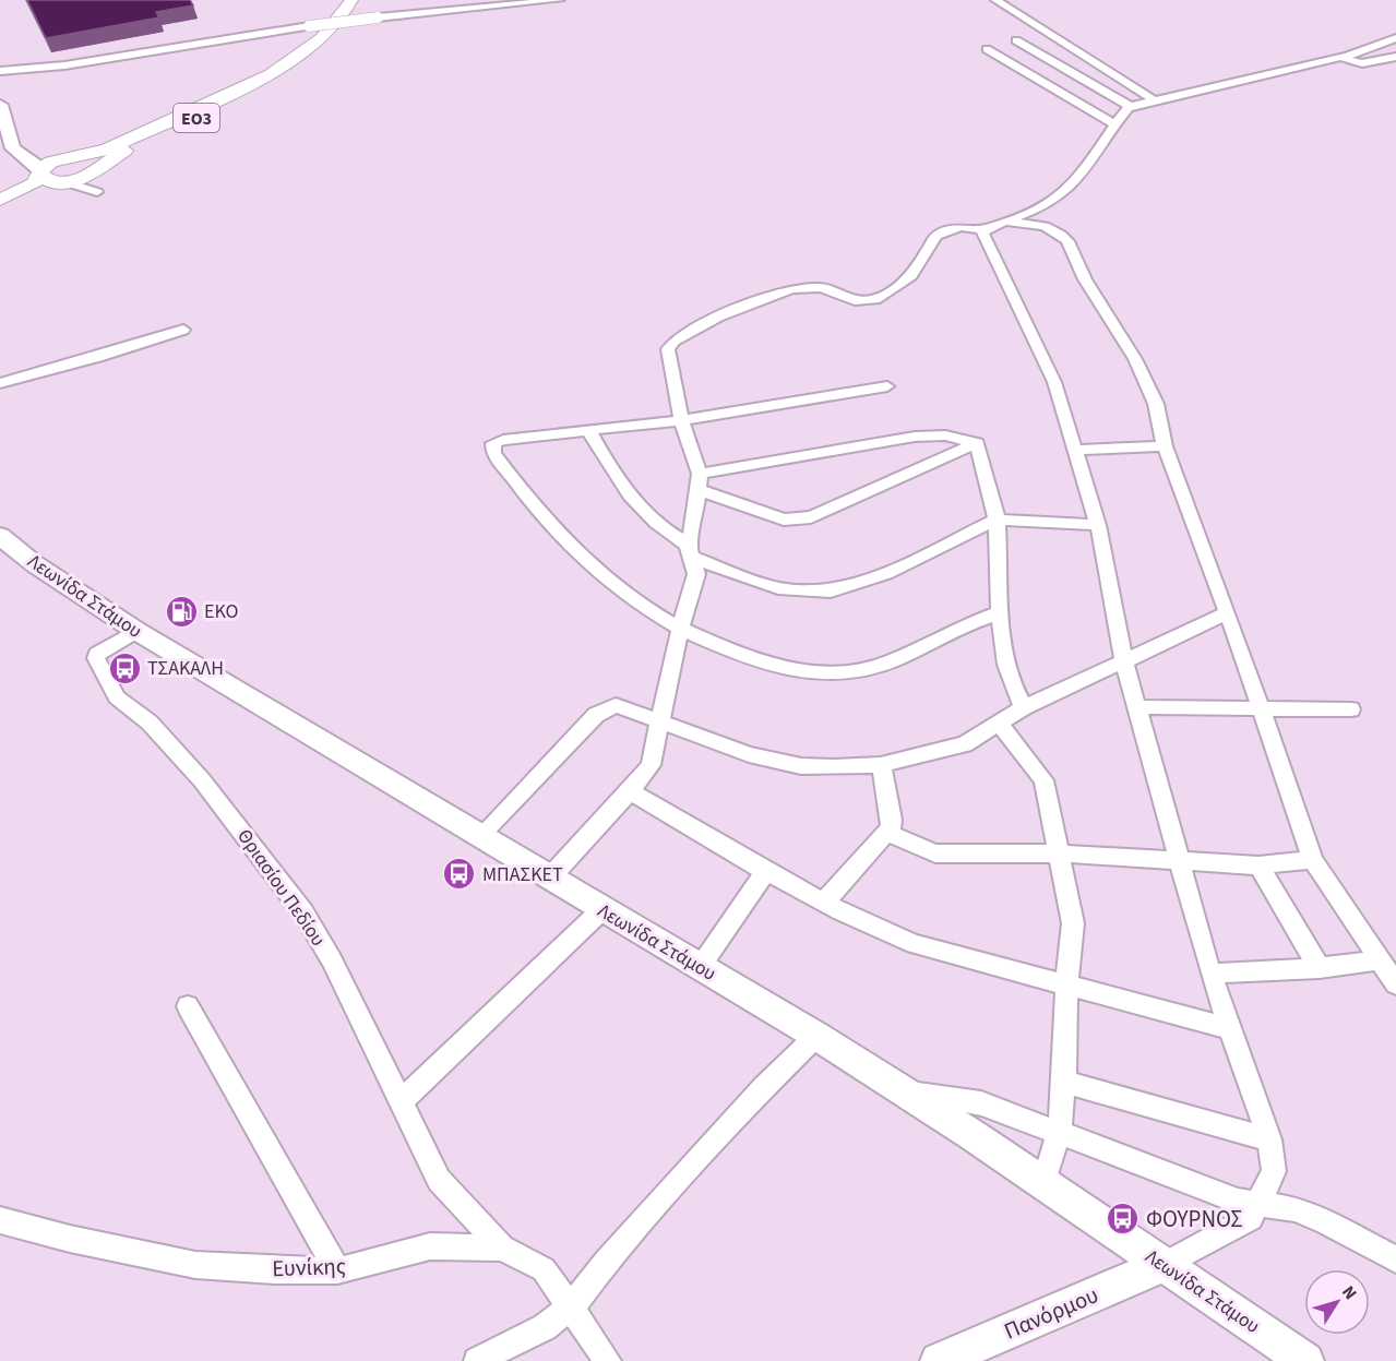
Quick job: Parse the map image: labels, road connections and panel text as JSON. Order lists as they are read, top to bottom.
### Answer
{
  "streets": {
    "main road": ["ΕΟ3", "Λεωνίδα Στάμου", "Πανόρμου"],
    "street": ["Θριασίου Πεδίου", "Ευνίκης"]
  },
  "crossings": [
    ["Λεωνίδα Στάμου", "Θριασίου Πεδίου"],
    ["Λεωνίδα Στάμου", "Πανόρμου"],
    ["Θριασίου Πεδίου", "Ευνίκης"]
  ],
  "places": {
    "fuel station": ["EKO"],
    "bus stop": ["ΤΣΑΚΑΛΗ", "ΜΠΑΣΚΕΤ", "ΦΟΥΡΝΟΣ"]
  },
  "north": "top right"
}
